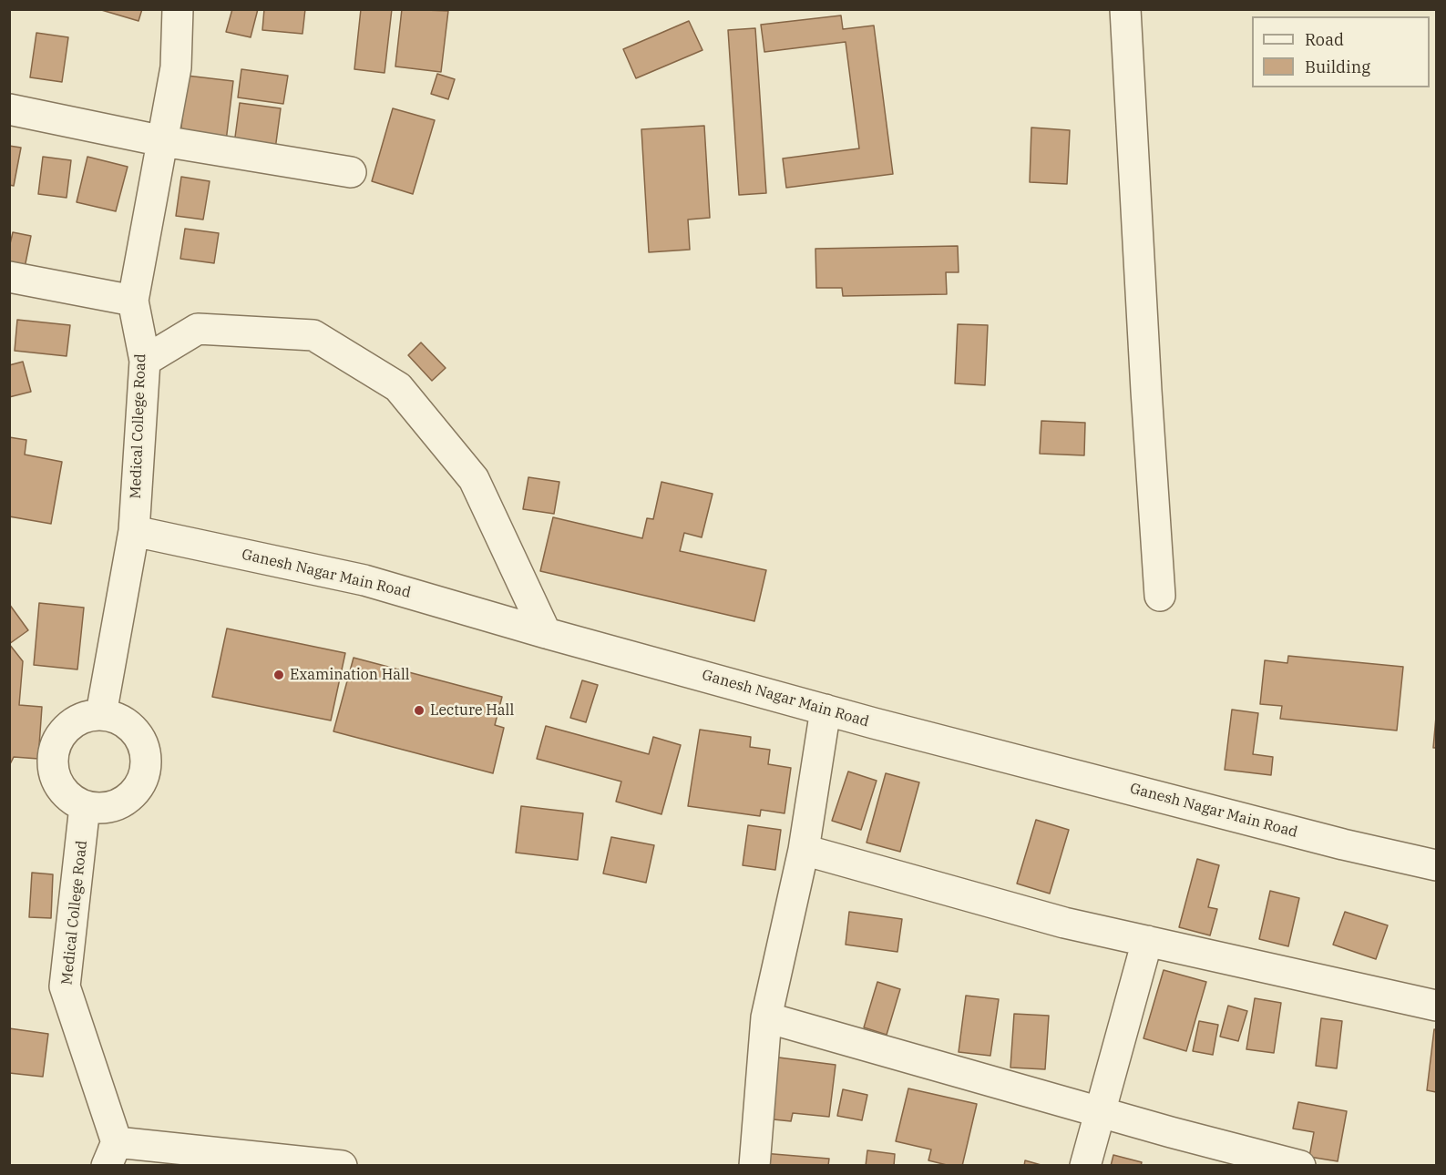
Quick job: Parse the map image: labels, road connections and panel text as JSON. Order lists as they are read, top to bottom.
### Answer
{
  "streets": {
    "street": ["Medical College Road", "Ganesh Nagar Main Road"]
  },
  "crossings": [
    ["Medical College Road", "Ganesh Nagar Main Road"]
  ],
  "places": ["Examination Hall", "Lecture Hall"],
  "legend": ["Road", "Building"]
}
